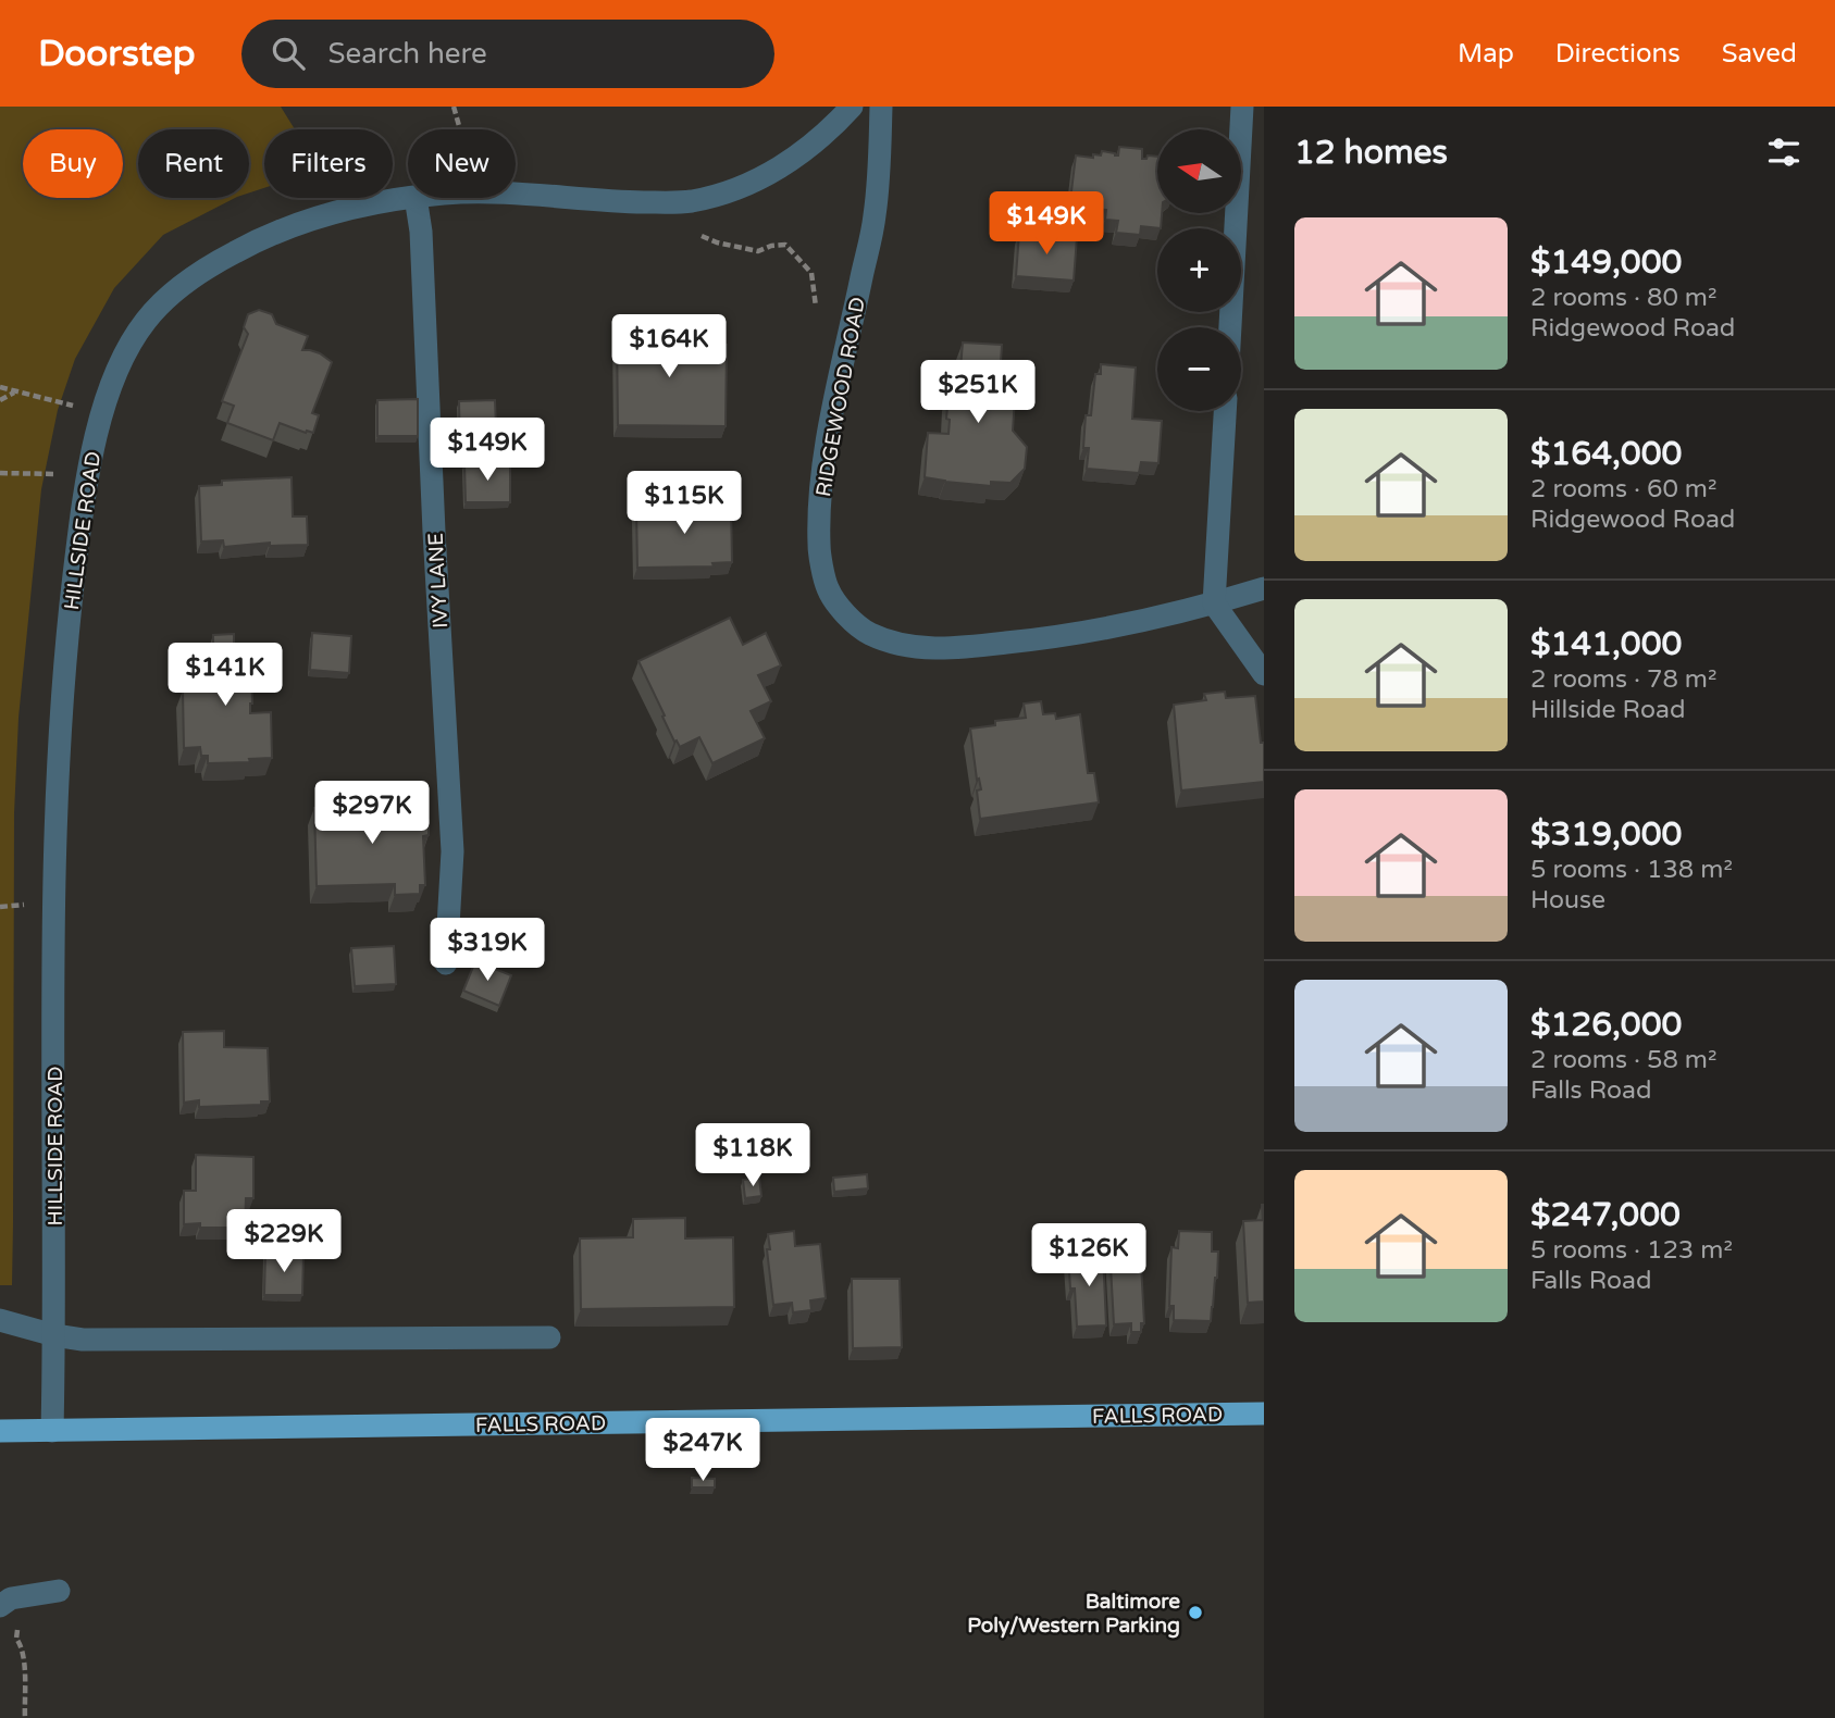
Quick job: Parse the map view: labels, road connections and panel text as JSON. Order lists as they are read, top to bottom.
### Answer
{
  "streets": {
    "main road": ["FALLS ROAD"],
    "street": ["RIDGEWOOD ROAD", "HILLSIDE ROAD", "IVY LANE"]
  },
  "crossings": [
    ["HILLSIDE ROAD", "FALLS ROAD"]
  ],
  "places": ["Baltimore Poly/Western Parking"],
  "north": "left",
  "page": {
    "header": "Doorstep",
    "search": "Search here",
    "nav": ["Map", "Directions", "Saved"],
    "heading": "12 homes",
    "map_buttons": ["+", "−"],
    "chip": [
      "Buy",
      "Rent",
      "Filters",
      "New"
    ],
    "price": [
      "$149K",
      "$164K",
      "$251K",
      "$149K",
      "$115K",
      "$141K",
      "$297K",
      "$319K",
      "$118K",
      "$229K",
      "$126K",
      "$247K"
    ],
    "list": [
      {
        "name": "$149,000",
        "note": "2 rooms · 80 m² · Ridgewood Road"
      },
      {
        "name": "$164,000",
        "note": "2 rooms · 60 m² · Ridgewood Road"
      },
      {
        "name": "$141,000",
        "note": "2 rooms · 78 m² · Hillside Road"
      },
      {
        "name": "$319,000",
        "note": "5 rooms · 138 m² · House"
      },
      {
        "name": "$126,000",
        "note": "2 rooms · 58 m² · Falls Road"
      },
      {
        "name": "$247,000",
        "note": "5 rooms · 123 m² · Falls Road"
      }
    ]
  }
}
